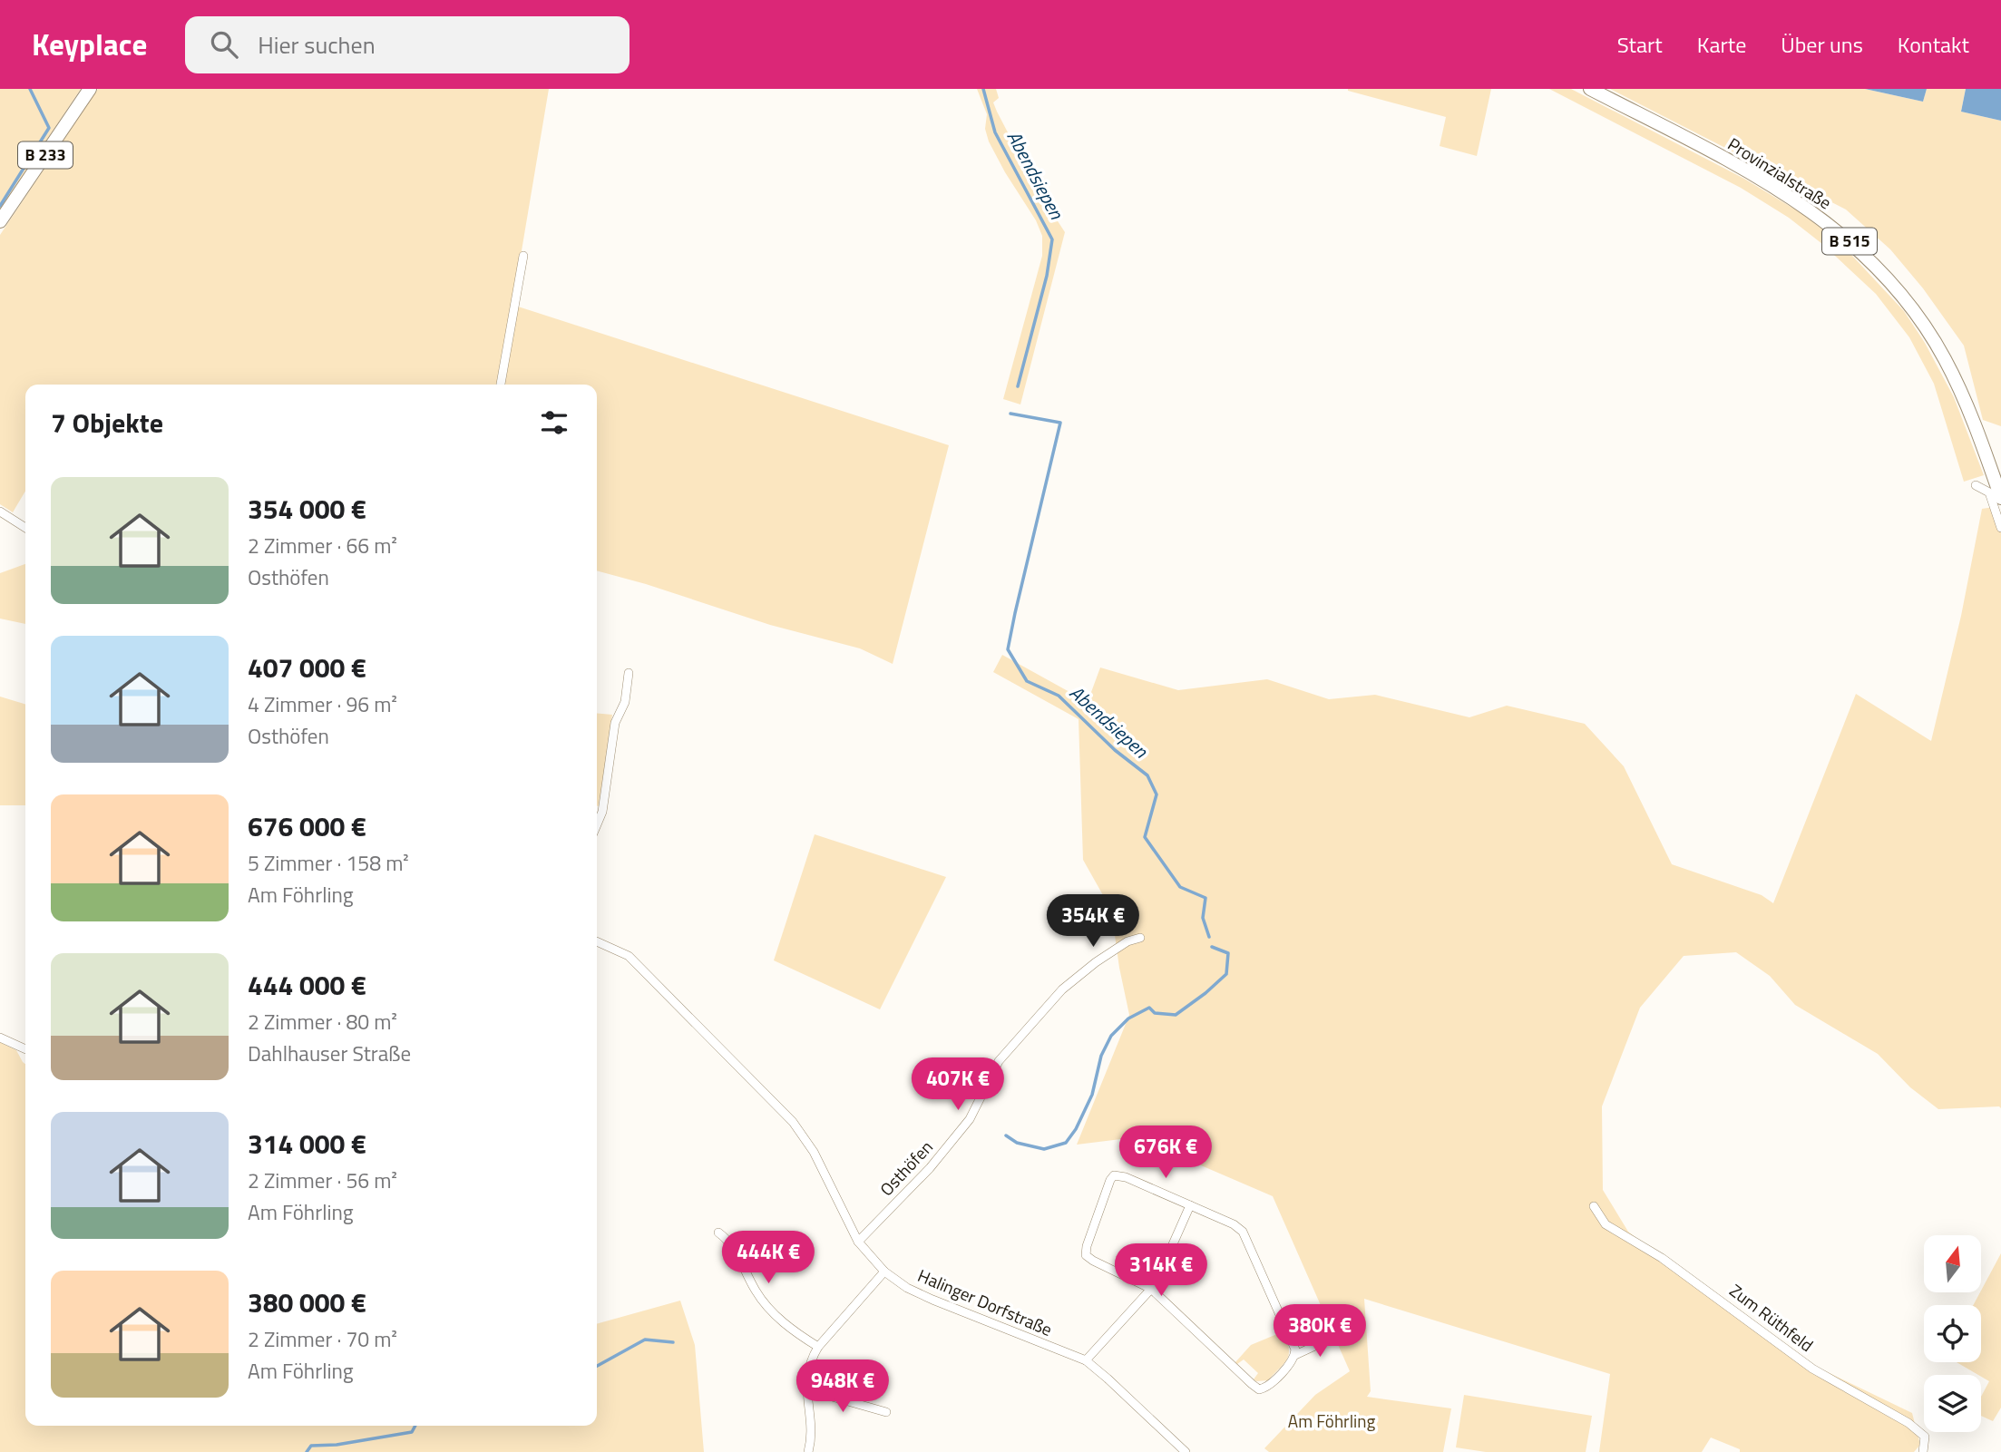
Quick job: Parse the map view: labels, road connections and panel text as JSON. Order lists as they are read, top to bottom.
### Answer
{
  "streets": {
    "main road": ["B 233", "Provinzialstraße", "B 515"],
    "street": ["Osthöfen", "Halinger Dorfstraße", "Zum Rüthfeld"]
  },
  "crossings": [
    ["Osthöfen", "Halinger Dorfstraße"]
  ],
  "water": ["Abendsiepen"],
  "parks": ["Am Föhrling"],
  "north": "top",
  "page": {
    "header": "Keyplace",
    "search": "Hier suchen",
    "nav": [
      "Start",
      "Karte",
      "Über uns",
      "Kontakt"
    ],
    "heading": "7 Objekte",
    "list": [
      {
        "name": "354 000 €",
        "note": "2 Zimmer · 66 m² · Osthöfen"
      },
      {
        "name": "407 000 €",
        "note": "4 Zimmer · 96 m² · Osthöfen"
      },
      {
        "name": "676 000 €",
        "note": "5 Zimmer · 158 m² · Am Föhrling"
      },
      {
        "name": "444 000 €",
        "note": "2 Zimmer · 80 m² · Dahlhauser Straße"
      },
      {
        "name": "314 000 €",
        "note": "2 Zimmer · 56 m² · Am Föhrling"
      },
      {
        "name": "380 000 €",
        "note": "2 Zimmer · 70 m² · Am Föhrling"
      }
    ],
    "price": [
      "354K €",
      "407K €",
      "676K €",
      "444K €",
      "314K €",
      "380K €",
      "948K €"
    ]
  }
}
